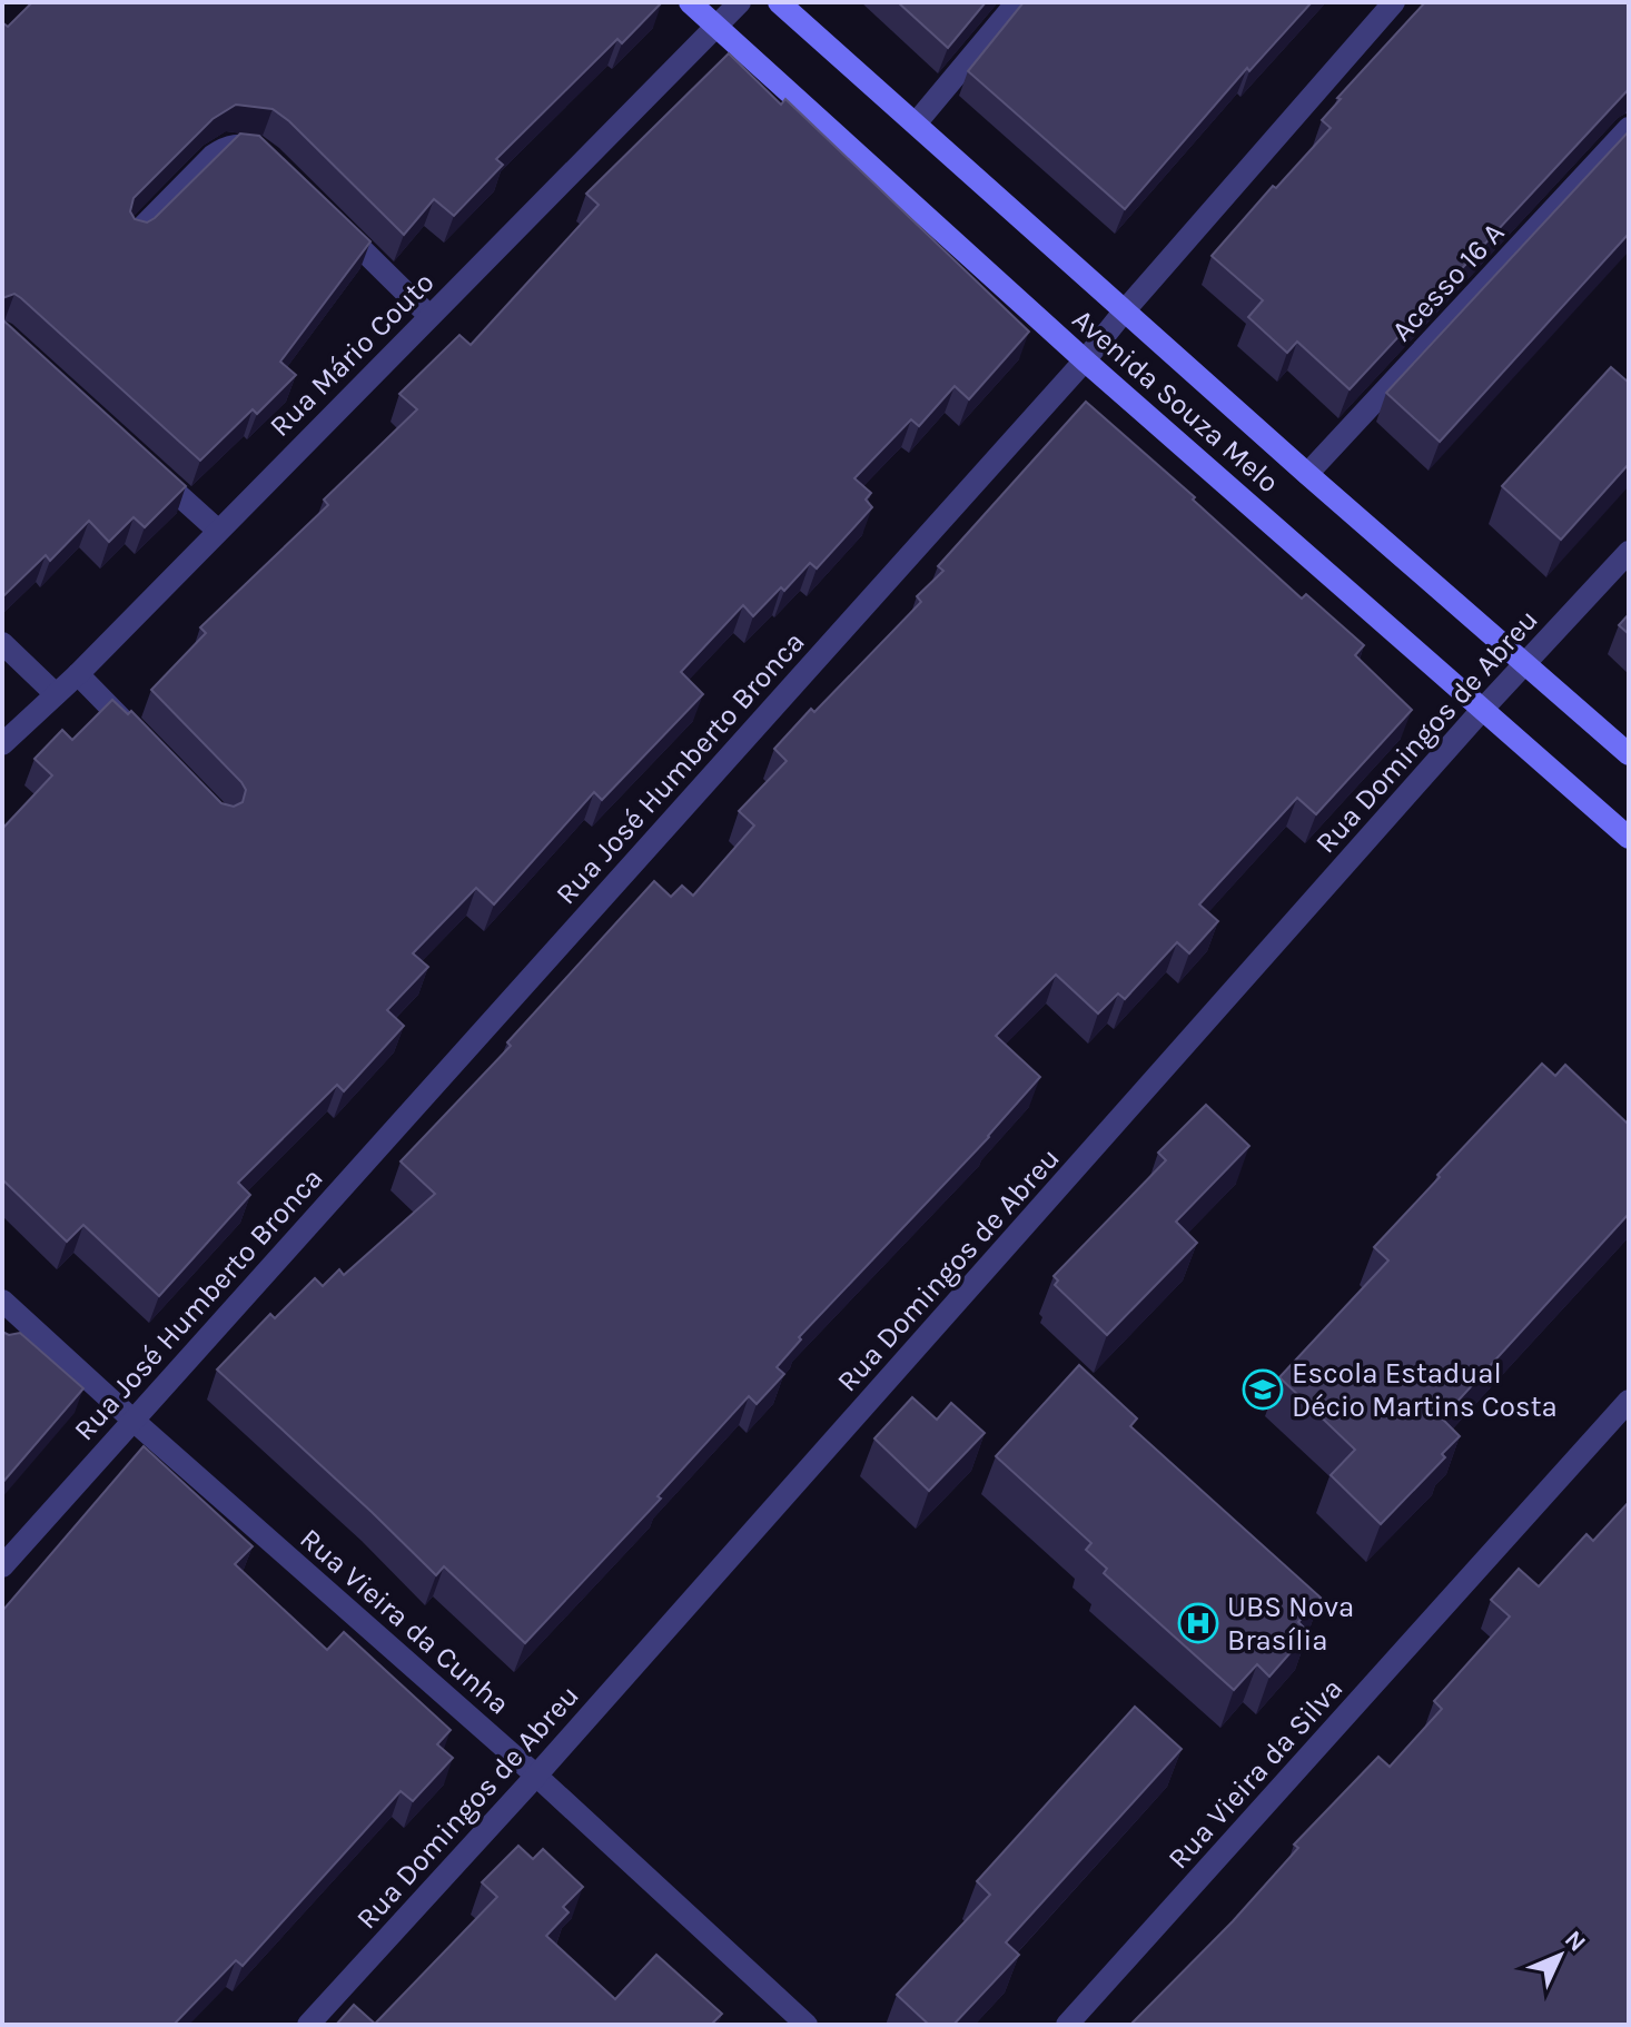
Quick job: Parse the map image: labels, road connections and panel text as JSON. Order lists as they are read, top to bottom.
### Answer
{
  "streets": {
    "street": [
      "Acesso 16 A",
      "Rua Mário Couto",
      "Avenida Souza Melo",
      "Rua Domingos de Abreu",
      "Rua José Humberto Bronca",
      "Rua Vieira da Cunha",
      "Rua Vieira da Silva"
    ]
  },
  "crossings": [
    ["Acesso 16 A", "Avenida Souza Melo"],
    ["Rua Mário Couto", "Avenida Souza Melo"],
    ["Avenida Souza Melo", "Rua Domingos de Abreu"],
    ["Avenida Souza Melo", "Rua José Humberto Bronca"],
    ["Rua Domingos de Abreu", "Rua Vieira da Cunha"],
    ["Rua José Humberto Bronca", "Rua Vieira da Cunha"]
  ],
  "places": {
    "school or university": ["Escola Estadual Décio Martins Costa"],
    "hospital": ["UBS Nova Brasília"]
  },
  "north": "top right"
}
